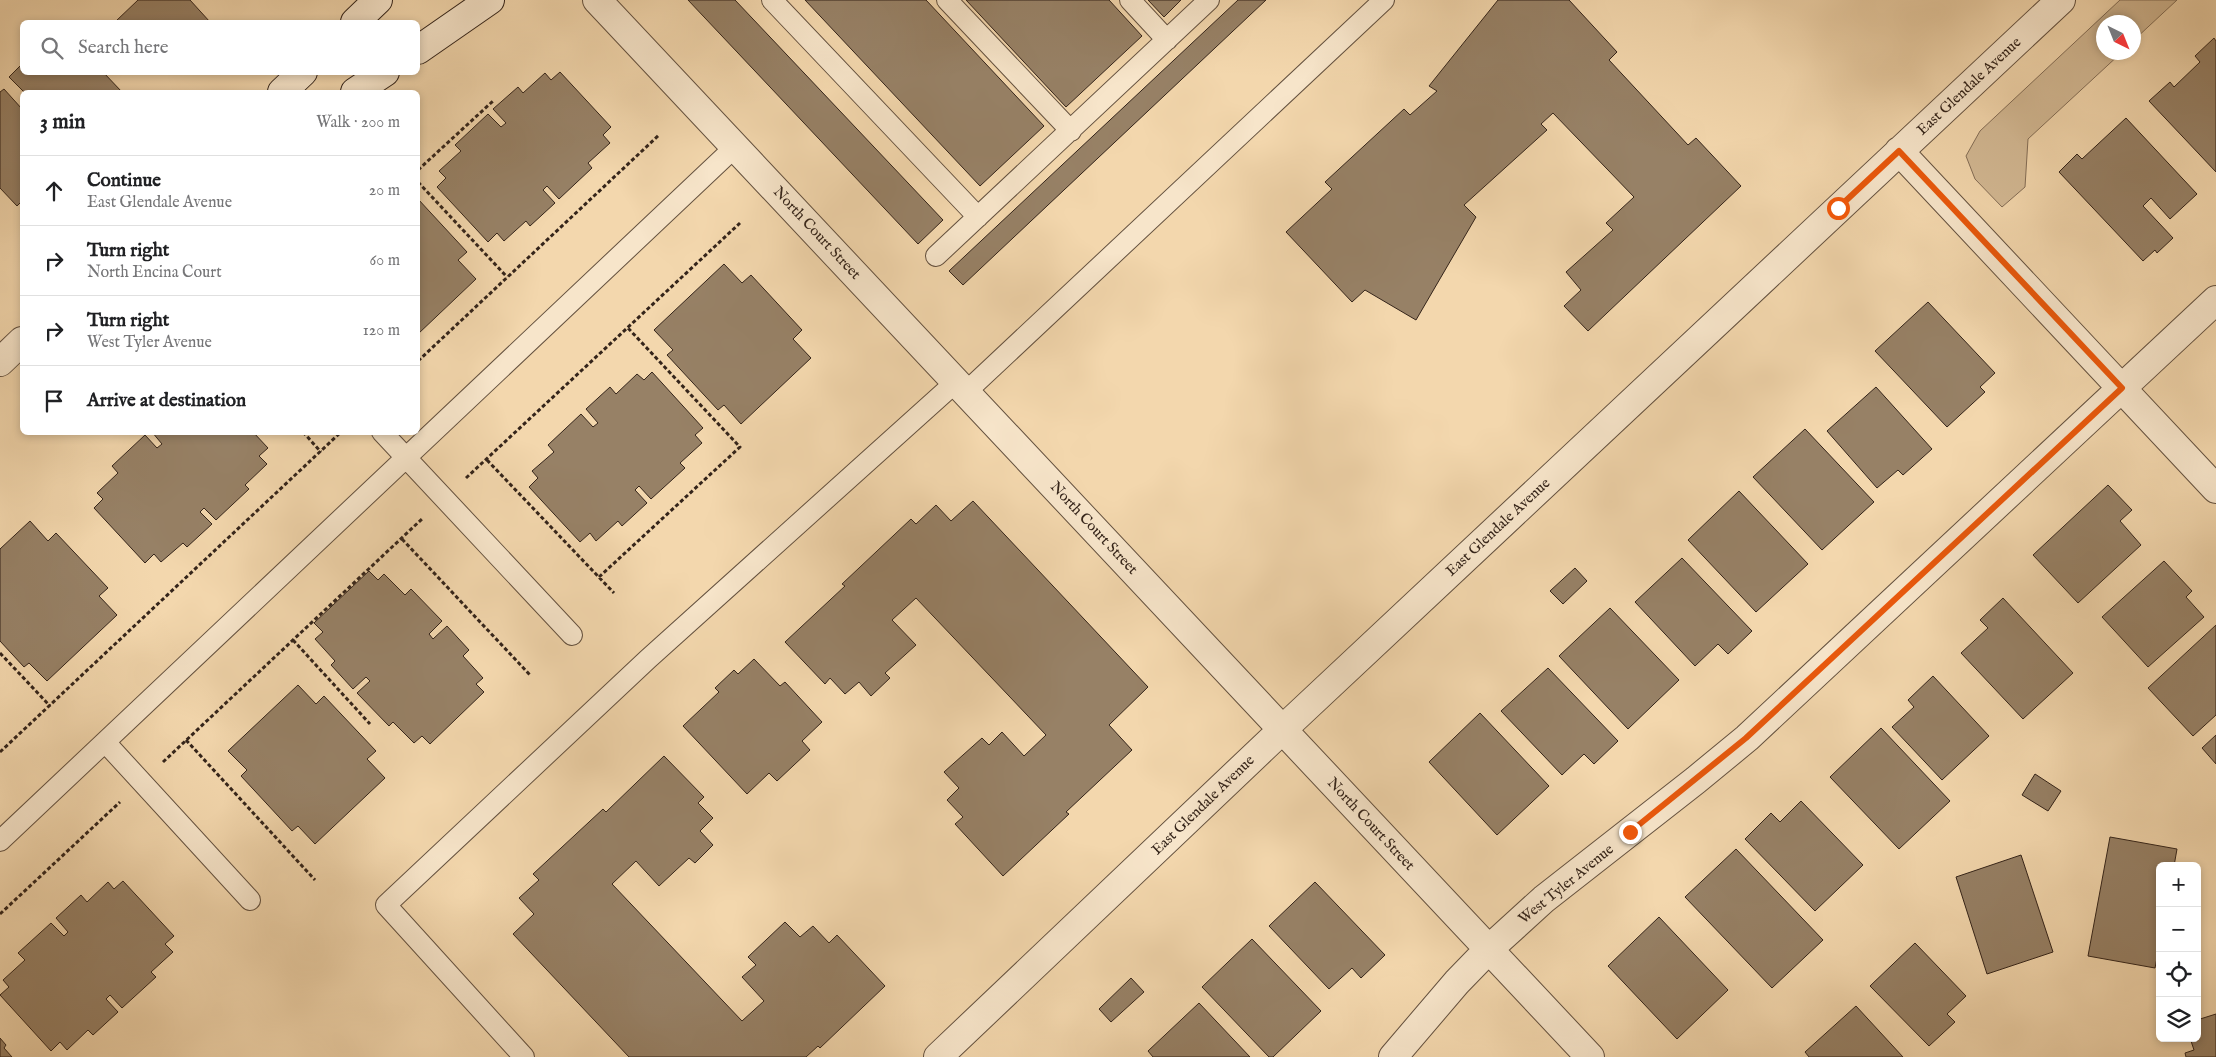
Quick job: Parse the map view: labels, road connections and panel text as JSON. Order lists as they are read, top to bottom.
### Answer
{
  "streets": {
    "street": ["East Glendale Avenue", "North Court Street", "West Tyler Avenue"]
  },
  "crossings": [
    ["East Glendale Avenue", "North Court Street"],
    ["North Court Street", "West Tyler Avenue"]
  ],
  "north": "bottom right",
  "page": {
    "search": "Search here",
    "heading": ["3 min", "Walk · 200 m"],
    "list": [
      ["Continue", "East Glendale Avenue", "20 m"],
      ["Turn right", "North Encina Court", "60 m"],
      ["Turn right", "West Tyler Avenue", "120 m"],
      "Arrive at destination"
    ],
    "map_buttons": ["+", "−"]
  }
}
